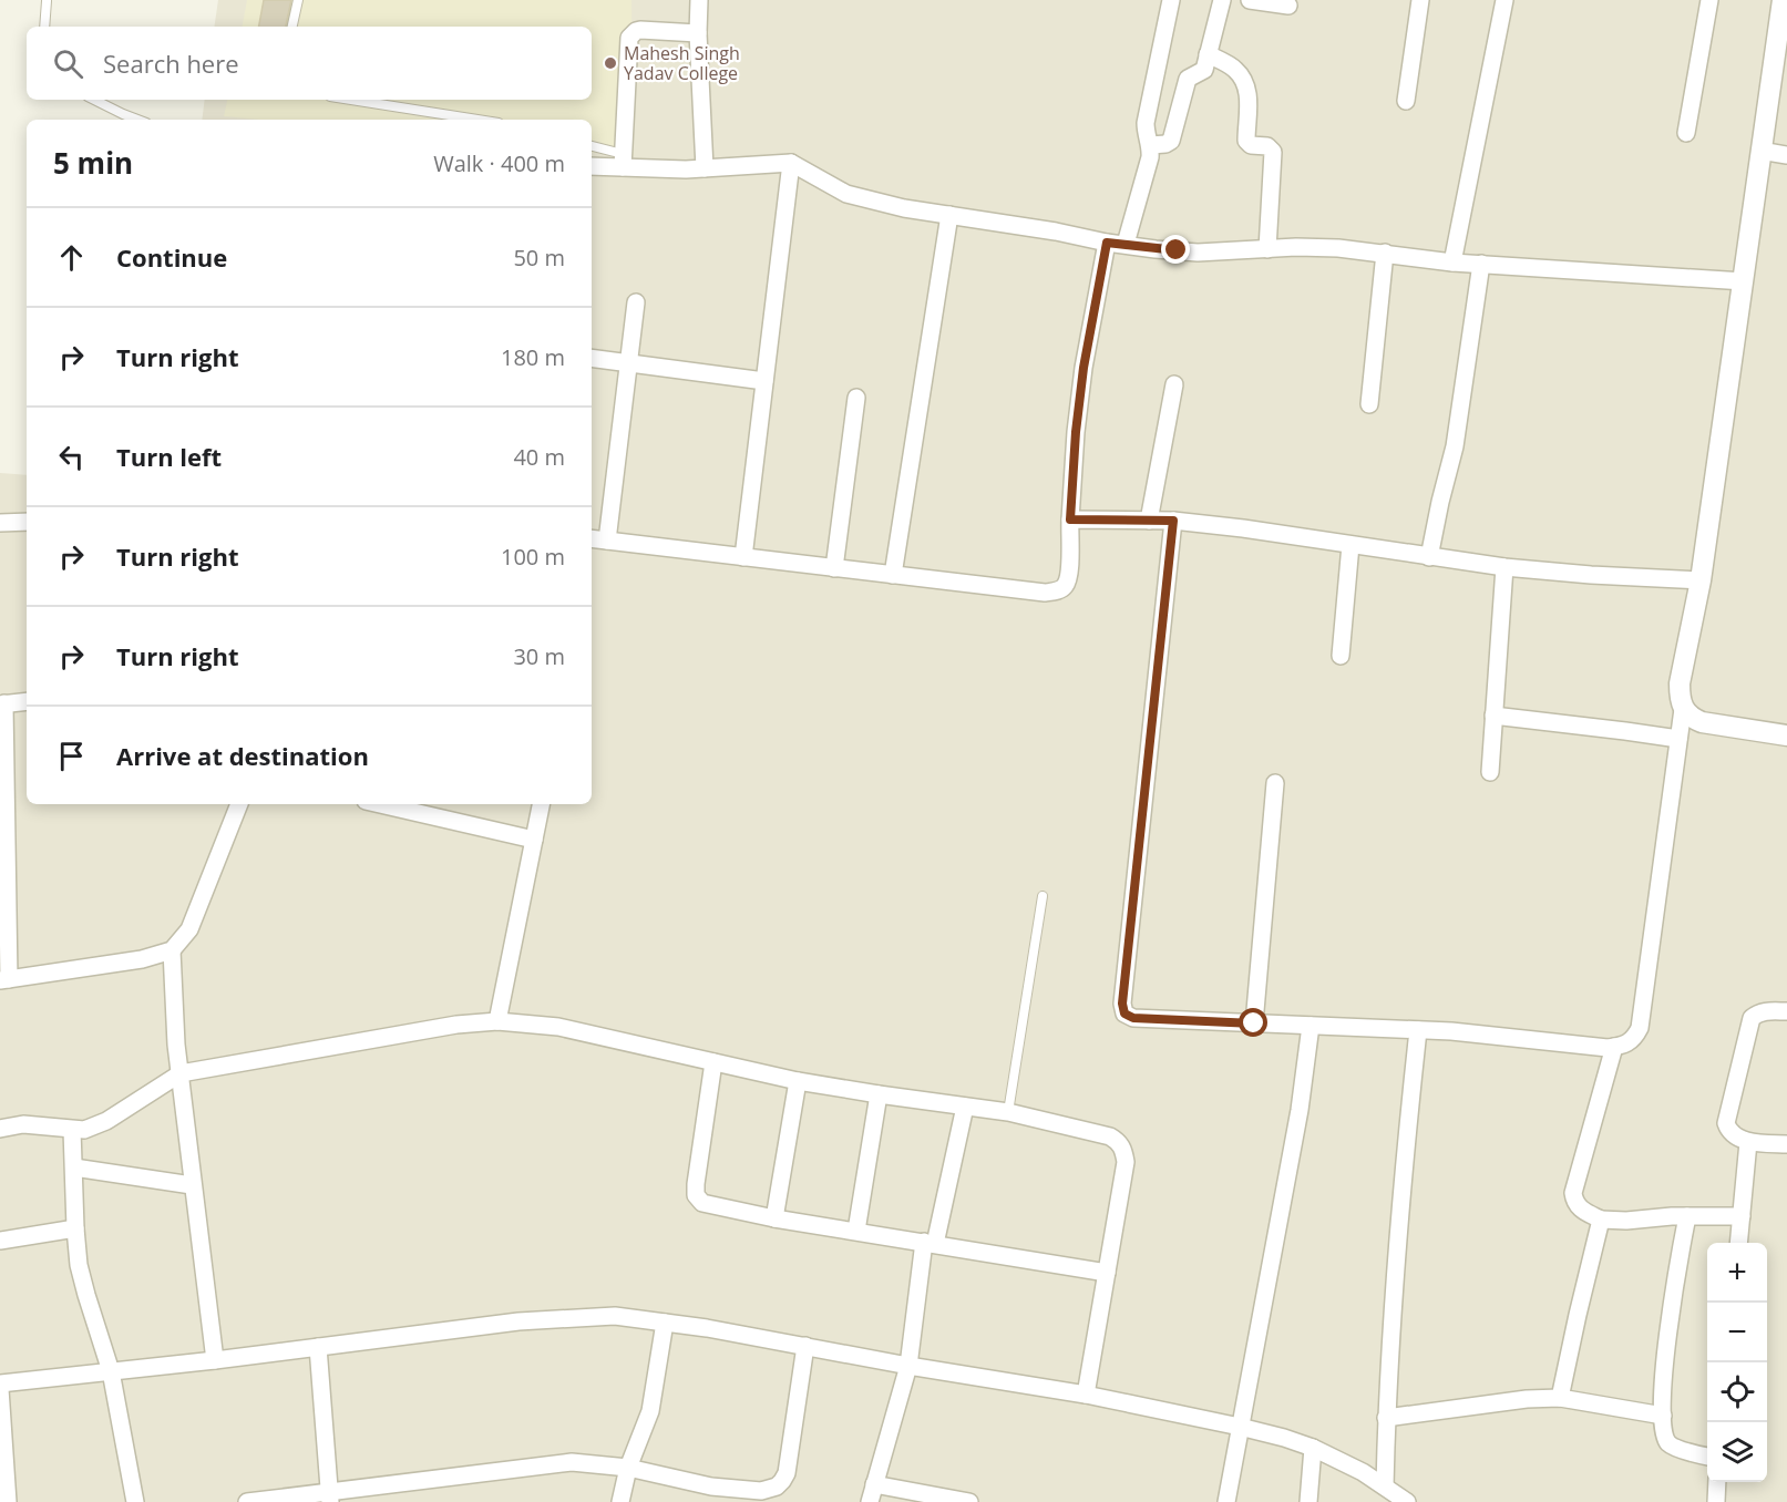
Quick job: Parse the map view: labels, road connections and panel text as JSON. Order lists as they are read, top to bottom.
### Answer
{
  "places": ["Mahesh Singh Yadav College"],
  "page": {
    "search": "Search here",
    "heading": ["5 min", "Walk · 400 m"],
    "list": [
      ["Continue", "50 m"],
      ["Turn right", "180 m"],
      ["Turn left", "40 m"],
      ["Turn right", "100 m"],
      ["Turn right", "30 m"],
      "Arrive at destination"
    ],
    "map_buttons": ["+", "−"]
  }
}
